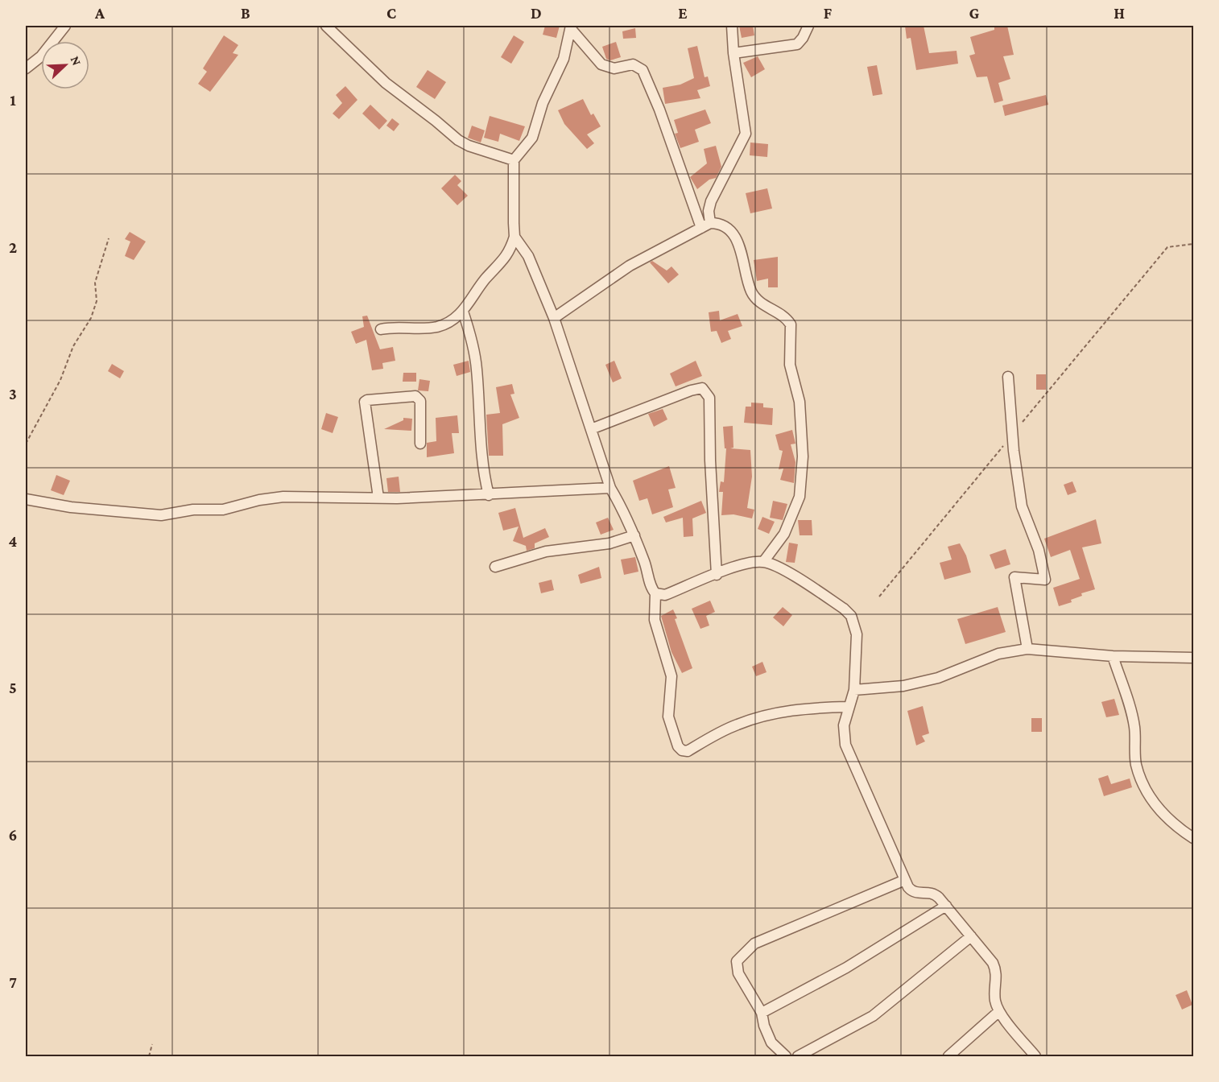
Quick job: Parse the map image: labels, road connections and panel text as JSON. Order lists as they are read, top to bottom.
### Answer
{
  "north": "top right",
  "grid": {
    "columns": [
      "A",
      "B",
      "C",
      "D",
      "E",
      "F",
      "G",
      "H"
    ],
    "rows": [
      "1",
      "2",
      "3",
      "4",
      "5",
      "6",
      "7"
    ]
  }
}
